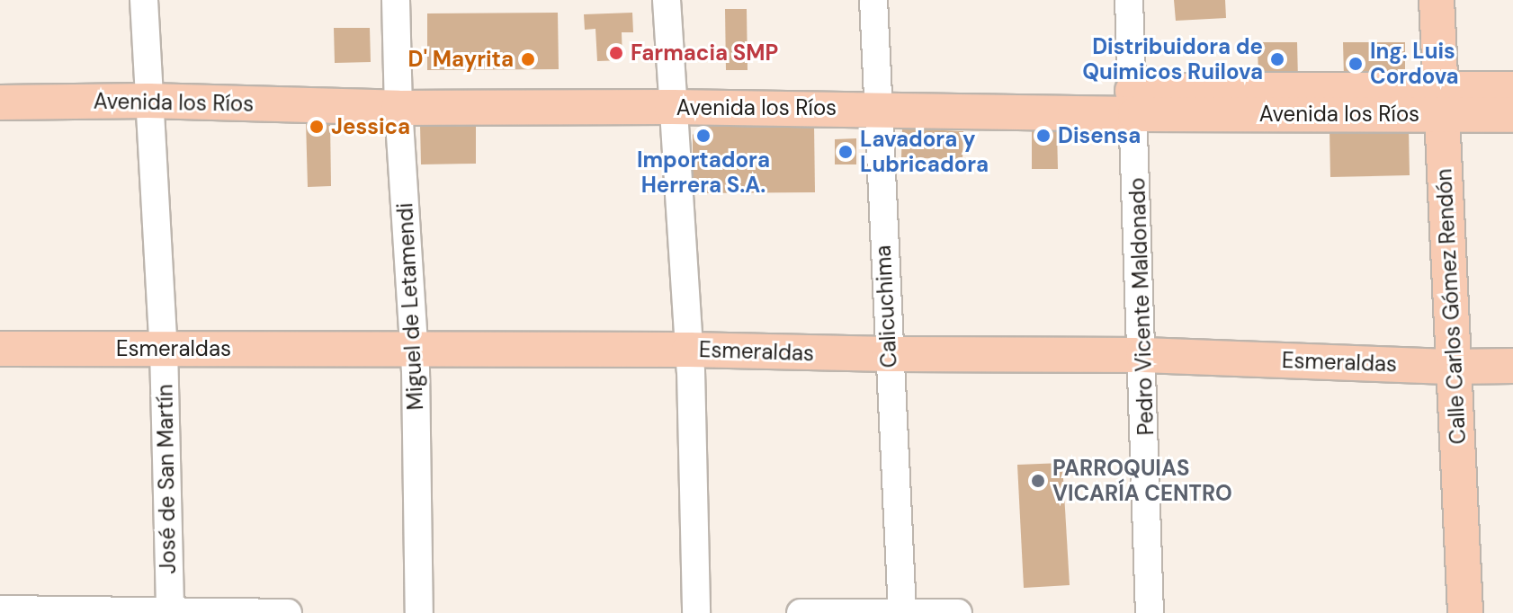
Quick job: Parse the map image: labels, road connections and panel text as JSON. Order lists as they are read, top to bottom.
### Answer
{
  "streets": {
    "main road": ["Avenida los Ríos", "Calle Carlos Gómez Rendón", "Esmeraldas"],
    "street": [
      "Miguel de Letamendi",
      "Calicuchima",
      "Pedro Vicente Maldonado",
      "José de San Martín"
    ]
  },
  "crossings": [
    ["Avenida los Ríos", "Miguel de Letamendi"],
    ["Avenida los Ríos", "Calicuchima"],
    ["Avenida los Ríos", "Pedro Vicente Maldonado"],
    ["Avenida los Ríos", "Calle Carlos Gómez Rendón"],
    ["Avenida los Ríos", "José de San Martín"],
    ["Miguel de Letamendi", "Esmeraldas"],
    ["Calicuchima", "Esmeraldas"],
    ["Pedro Vicente Maldonado", "Esmeraldas"],
    ["Calle Carlos Gómez Rendón", "Esmeraldas"],
    ["Esmeraldas", "José de San Martín"]
  ],
  "places": [
    "Farmacia SMP",
    "D' Mayrita",
    "Distribuidora de Quimicos Ruilova",
    "Ing. Luis Cordova",
    "Jessica",
    "Importadora Herrera S.A.",
    "Disensa",
    "Lavadora y Lubricadora",
    "PARROQUIAS VICARÍA CENTRO"
  ]
}
